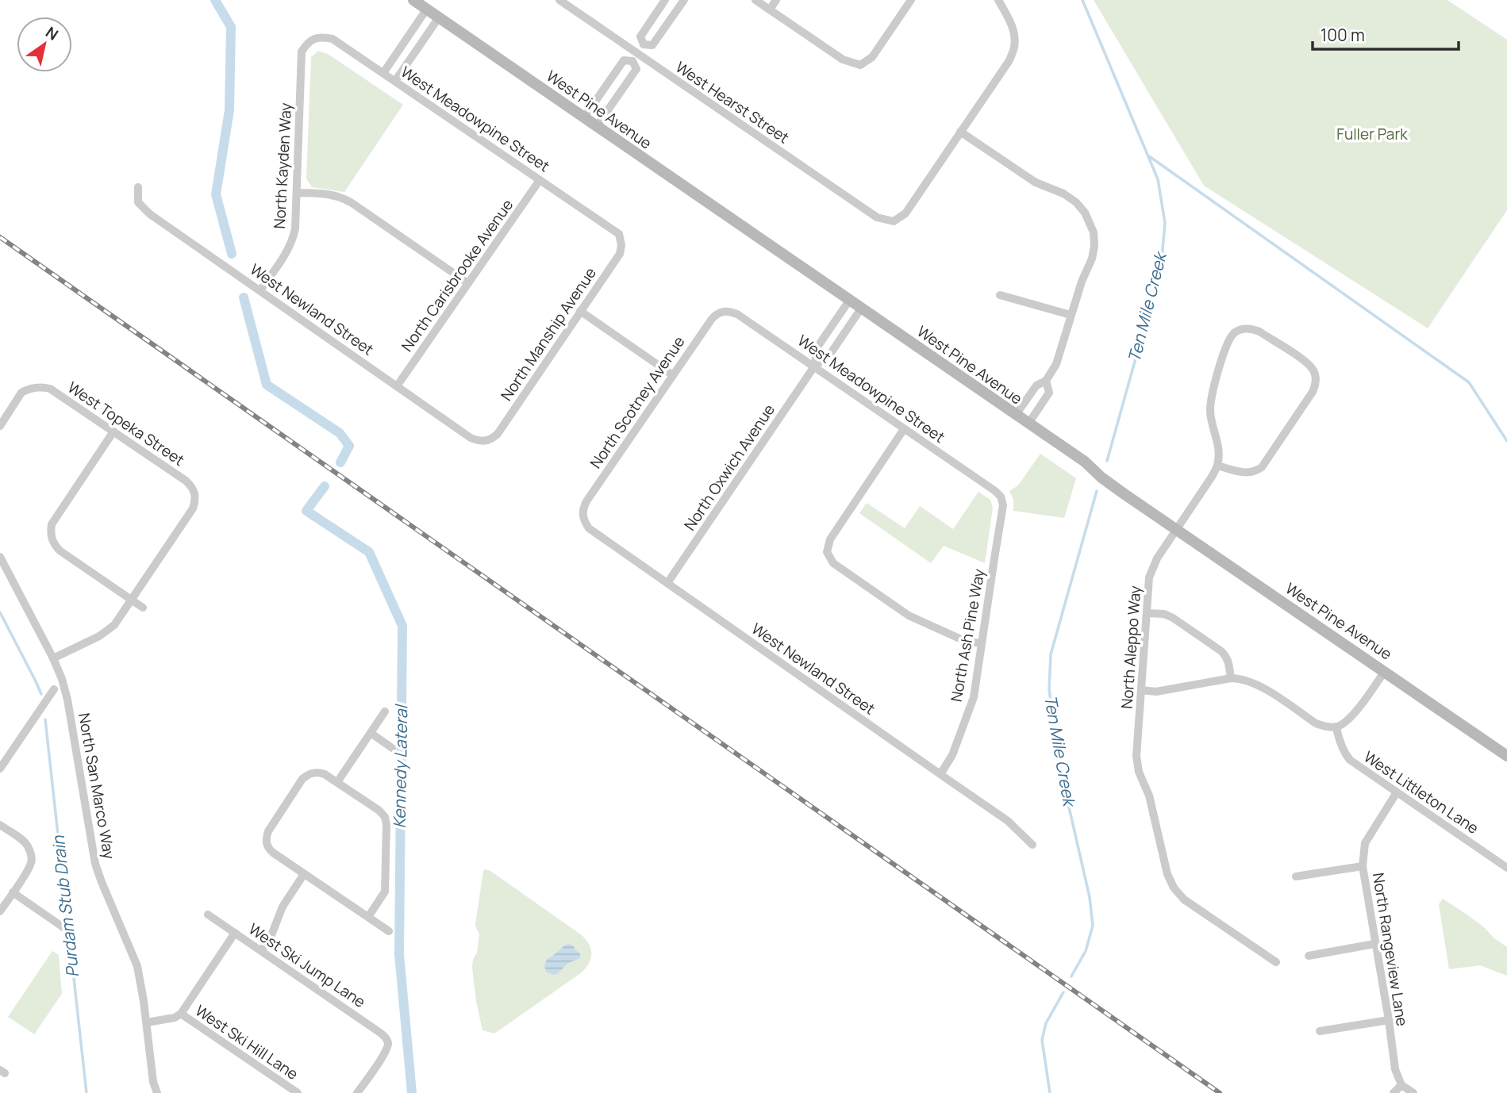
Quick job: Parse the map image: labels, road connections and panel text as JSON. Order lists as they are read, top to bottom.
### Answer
{
  "streets": {
    "street": [
      "West Hearst Street",
      "West Pine Avenue",
      "West Meadowpine Street",
      "North Kayden Way",
      "North Carisbrooke Avenue",
      "West Newland Street",
      "North Manship Avenue",
      "North Scotney Avenue",
      "West Topeka Street",
      "North Oxwich Avenue",
      "North Ash Pine Way",
      "North Aleppo Way",
      "North San Marco Way",
      "West Littleton Lane",
      "North Rangeview Lane",
      "West Ski Jump Lane",
      "West Ski Hill Lane"
    ]
  },
  "crossings": [
    ["West Pine Avenue", "North Oxwich Avenue"],
    ["West Pine Avenue", "North Aleppo Way"],
    ["West Meadowpine Street", "North Kayden Way"],
    ["West Meadowpine Street", "North Carisbrooke Avenue"],
    ["West Meadowpine Street", "North Manship Avenue"],
    ["West Meadowpine Street", "North Scotney Avenue"],
    ["West Meadowpine Street", "North Oxwich Avenue"],
    ["West Meadowpine Street", "North Ash Pine Way"],
    ["North Kayden Way", "West Newland Street"],
    ["North Carisbrooke Avenue", "West Newland Street"],
    ["West Newland Street", "North Manship Avenue"],
    ["West Newland Street", "North Scotney Avenue"],
    ["West Newland Street", "North Oxwich Avenue"],
    ["West Newland Street", "North Ash Pine Way"],
    ["West Littleton Lane", "North Rangeview Lane"]
  ],
  "water": ["Ten Mile Creek", "Kennedy Lateral", "Purdam Stub Drain"],
  "parks": ["Fuller Park"],
  "scale_bar": "100 m",
  "north": "top right"
}
